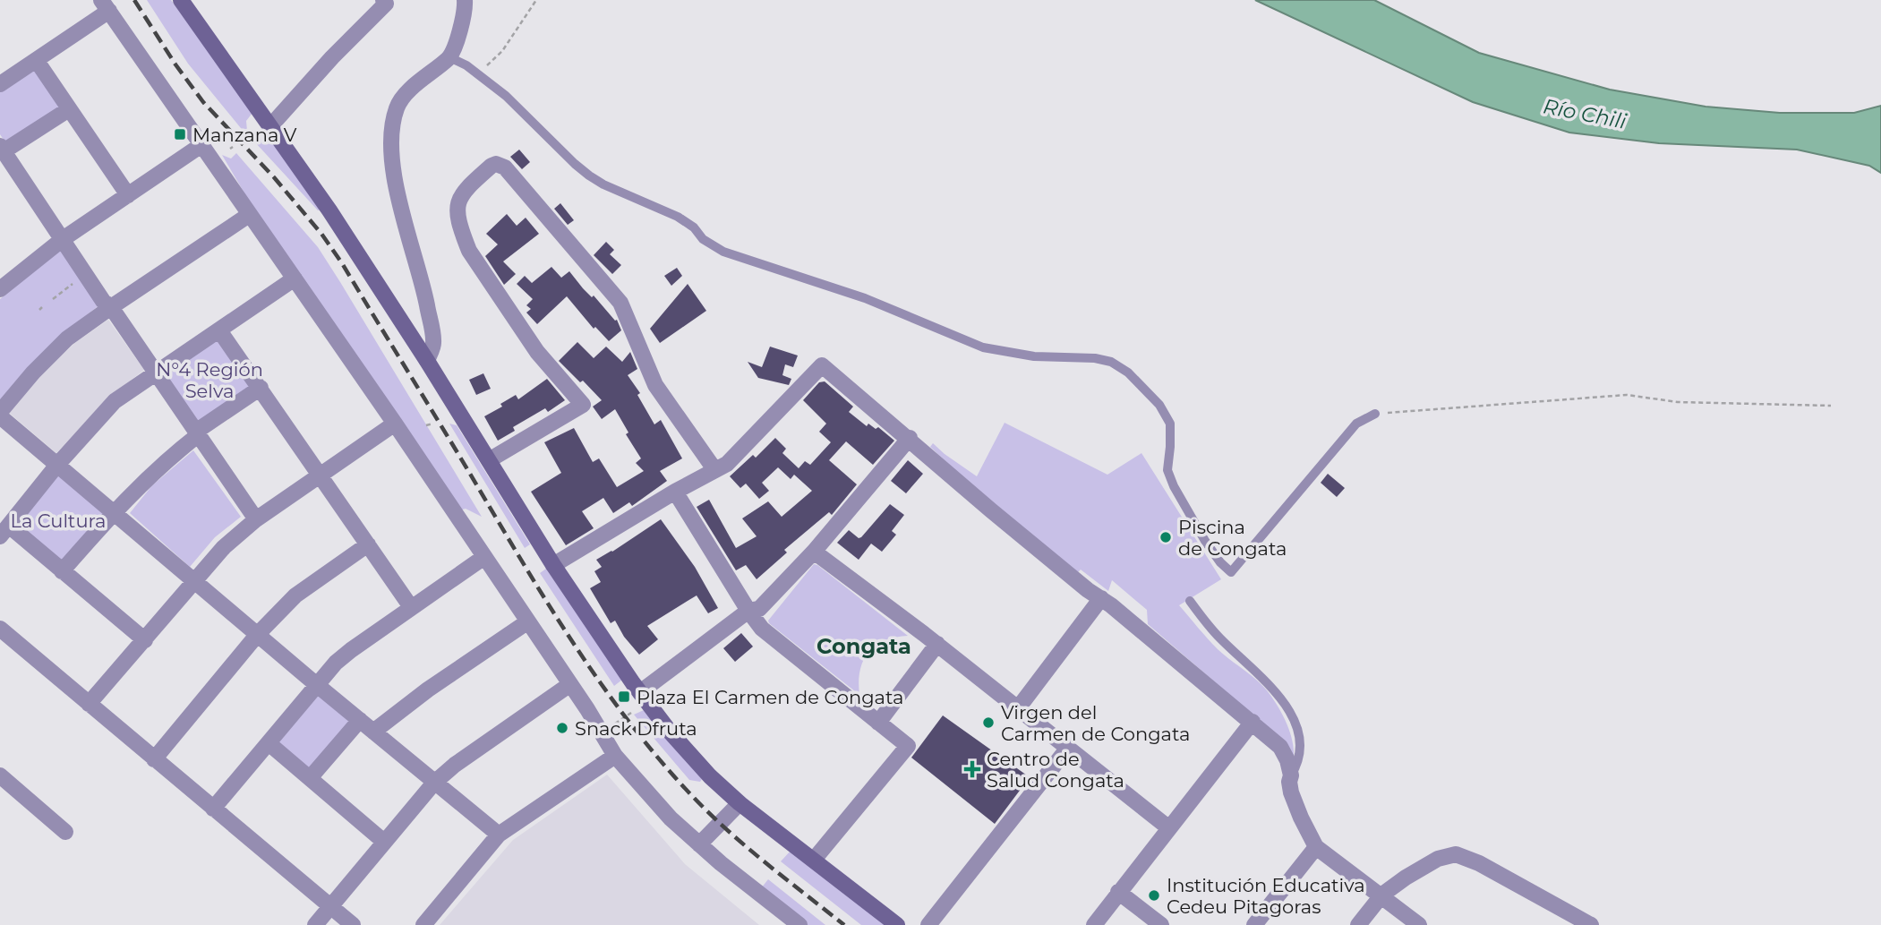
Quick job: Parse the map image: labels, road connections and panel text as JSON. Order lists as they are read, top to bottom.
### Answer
{
  "districts": ["Congata"],
  "water": ["Río Chili"],
  "parks": ["N°4 Región Selva", "La Cultura"],
  "places": {
    "transit": ["Manzana V", "Plaza El Carmen de Congata"],
    "other": [
      "Piscina de Congata",
      "Virgen del Carmen de Congata",
      "Snack Dfruta",
      "Institución Educativa Cedeu Pitagoras"
    ],
    "health": ["Centro de Salud Congata"]
  }
}
